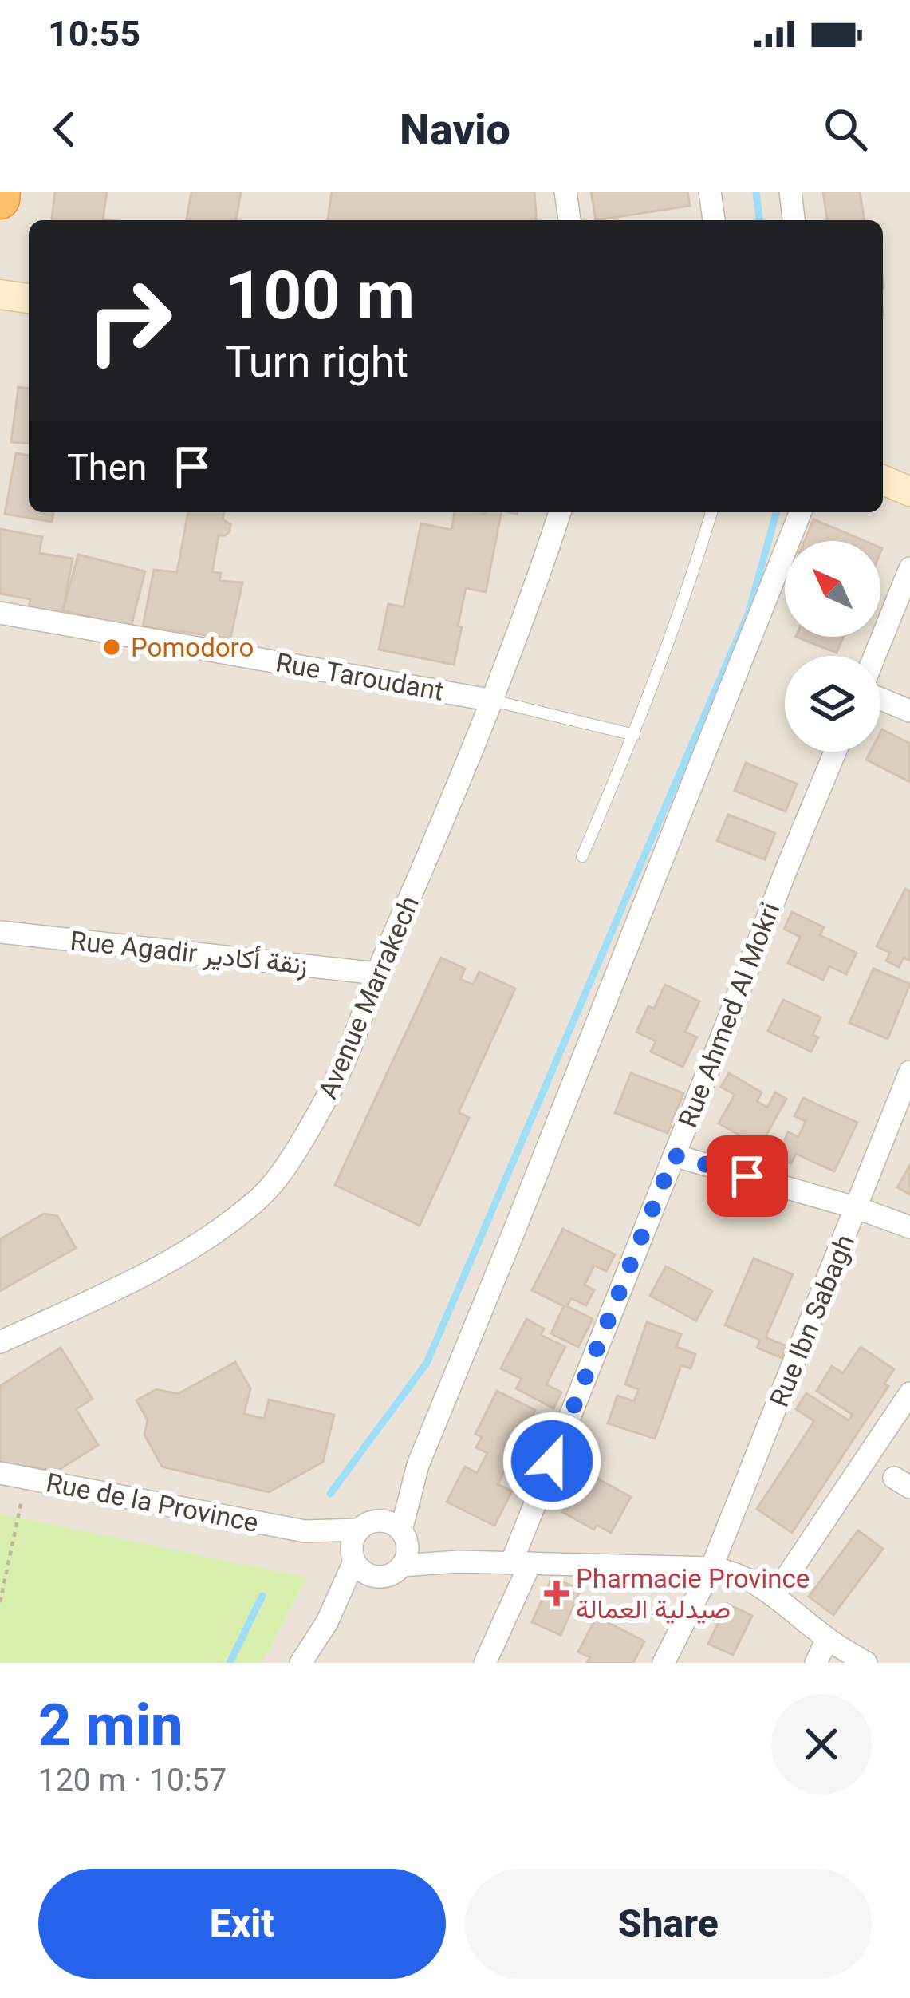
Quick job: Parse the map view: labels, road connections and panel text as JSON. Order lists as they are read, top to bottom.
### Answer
{
  "streets": {
    "street": [
      "Rue Taroudant",
      "Rue Agadir زنقة أكادير",
      "Avenue Marrakech",
      "Rue Ahmed Al Mokri",
      "Rue Ibn Sabagh",
      "Rue de la Province"
    ]
  },
  "crossings": [
    ["Rue Taroudant", "Avenue Marrakech"],
    ["Rue Agadir زنقة أكادير", "Avenue Marrakech"]
  ],
  "places": {
    "other": ["Pomodoro"],
    "health": ["Pharmacie Province صيدلية العمالة"]
  },
  "north": "top left",
  "page": {
    "status": "10:55",
    "header": "Navio",
    "turn": ["100 m", "Turn right"],
    "then": "Then",
    "heading": ["2 min", "120 m · 10:57"],
    "buttons": ["Exit", "Share"]
  }
}
